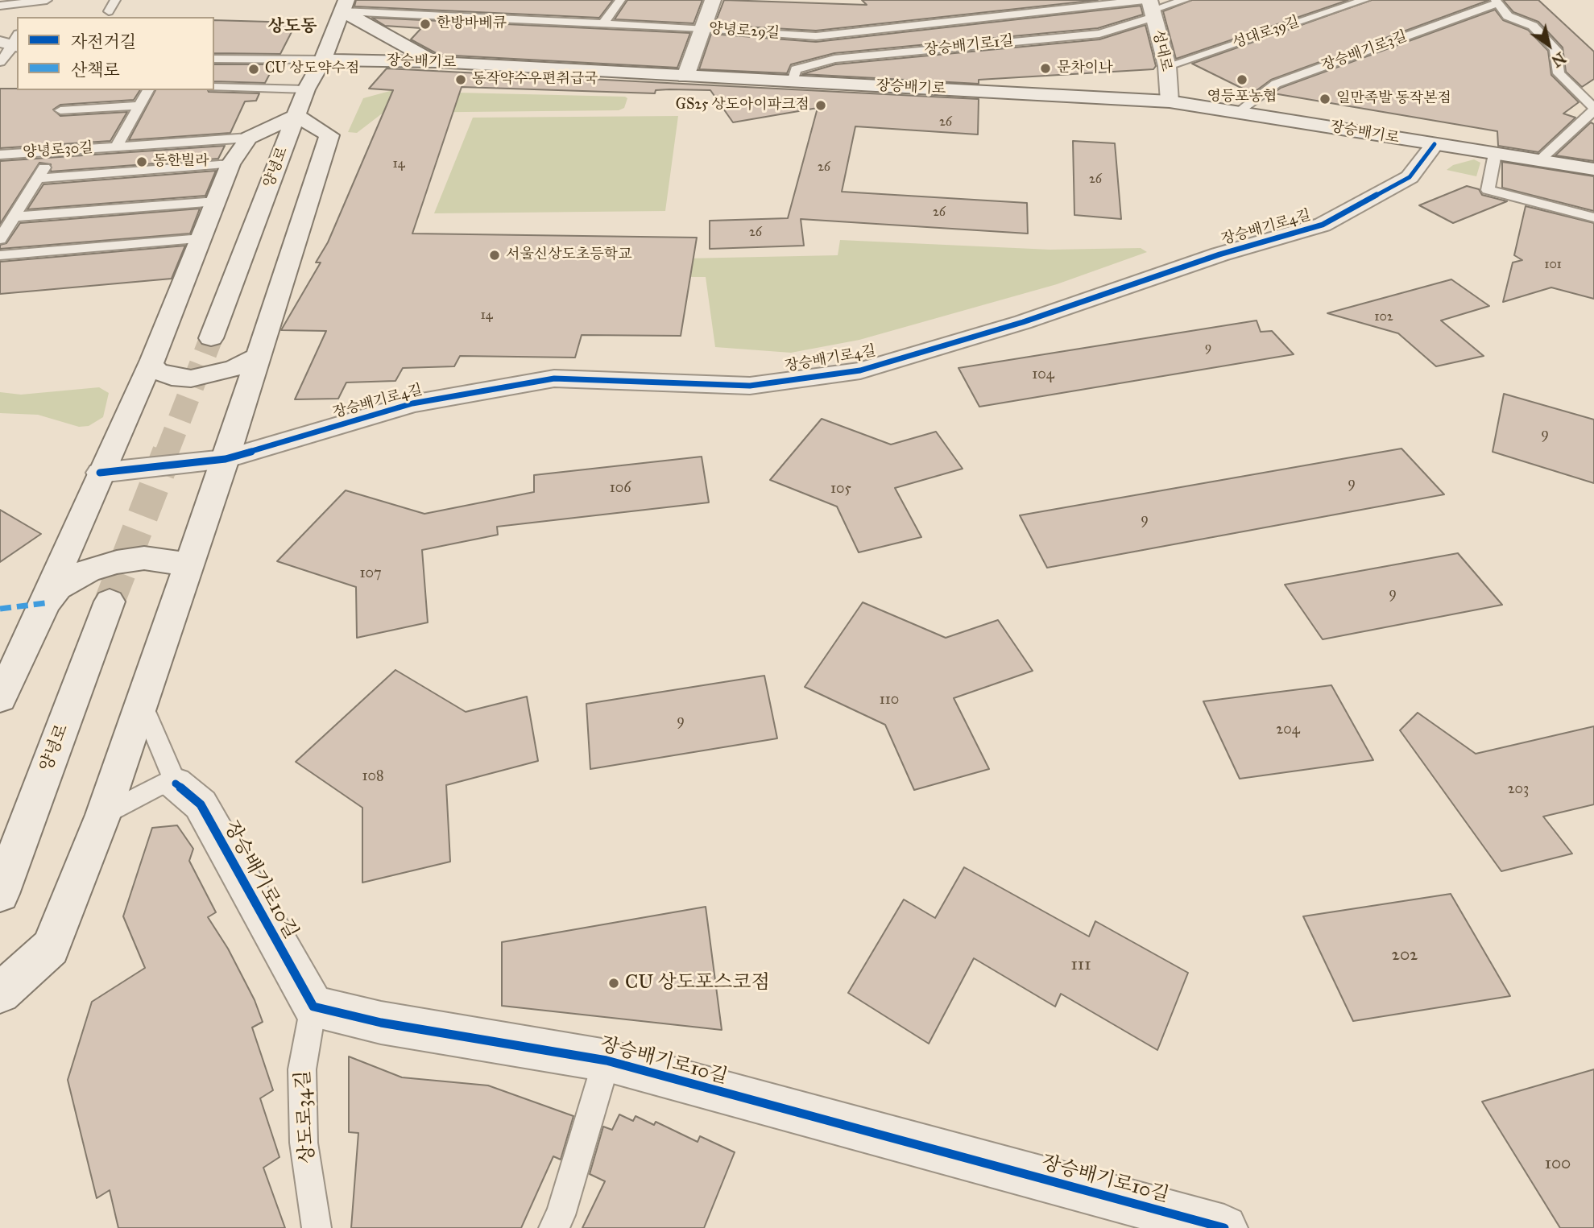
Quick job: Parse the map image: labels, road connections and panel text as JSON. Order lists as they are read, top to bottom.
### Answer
{
  "streets": {
    "main road": [
      "성대로",
      "장승배기로",
      "양녕로",
      "장승배기로4길",
      "장승배기로10길"
    ],
    "lane": [
      "양녕로29길",
      "성대로39길",
      "장승배기로1길",
      "장승배기로3길",
      "양녕로30길",
      "상도로34길"
    ]
  },
  "crossings": [
    ["양녕로29길", "장승배기로1길"],
    ["양녕로29길", "성대로"],
    ["양녕로29길", "양녕로"],
    ["성대로39길", "성대로"],
    ["장승배기로1길", "성대로"],
    ["장승배기로1길", "장승배기로"],
    ["성대로", "장승배기로"],
    ["장승배기로3길", "장승배기로"],
    ["장승배기로", "양녕로"],
    ["장승배기로", "장승배기로4길"],
    ["장승배기로10길", "상도로34길"]
  ],
  "districts": ["상도동"],
  "places": [
    "한방바베큐",
    "문차이나",
    "CU 상도약수점",
    "동작약수우편취급국",
    "영등포농협",
    "일만족발 동작본점",
    "GS25 상도아이파크점",
    "동한빌라",
    "서울신상도초등학교",
    "CU 상도포스코점"
  ],
  "house_numbers": [
    "26",
    "14",
    "26",
    "26",
    "26",
    "26",
    "101",
    "14",
    "102",
    "9",
    "104",
    "9",
    "9",
    "106",
    "105",
    "9",
    "107",
    "9",
    "110",
    "9",
    "204",
    "108",
    "203",
    "202",
    "111",
    "100"
  ],
  "legend": ["자전거길", "산책로"],
  "north": "bottom right"
}
